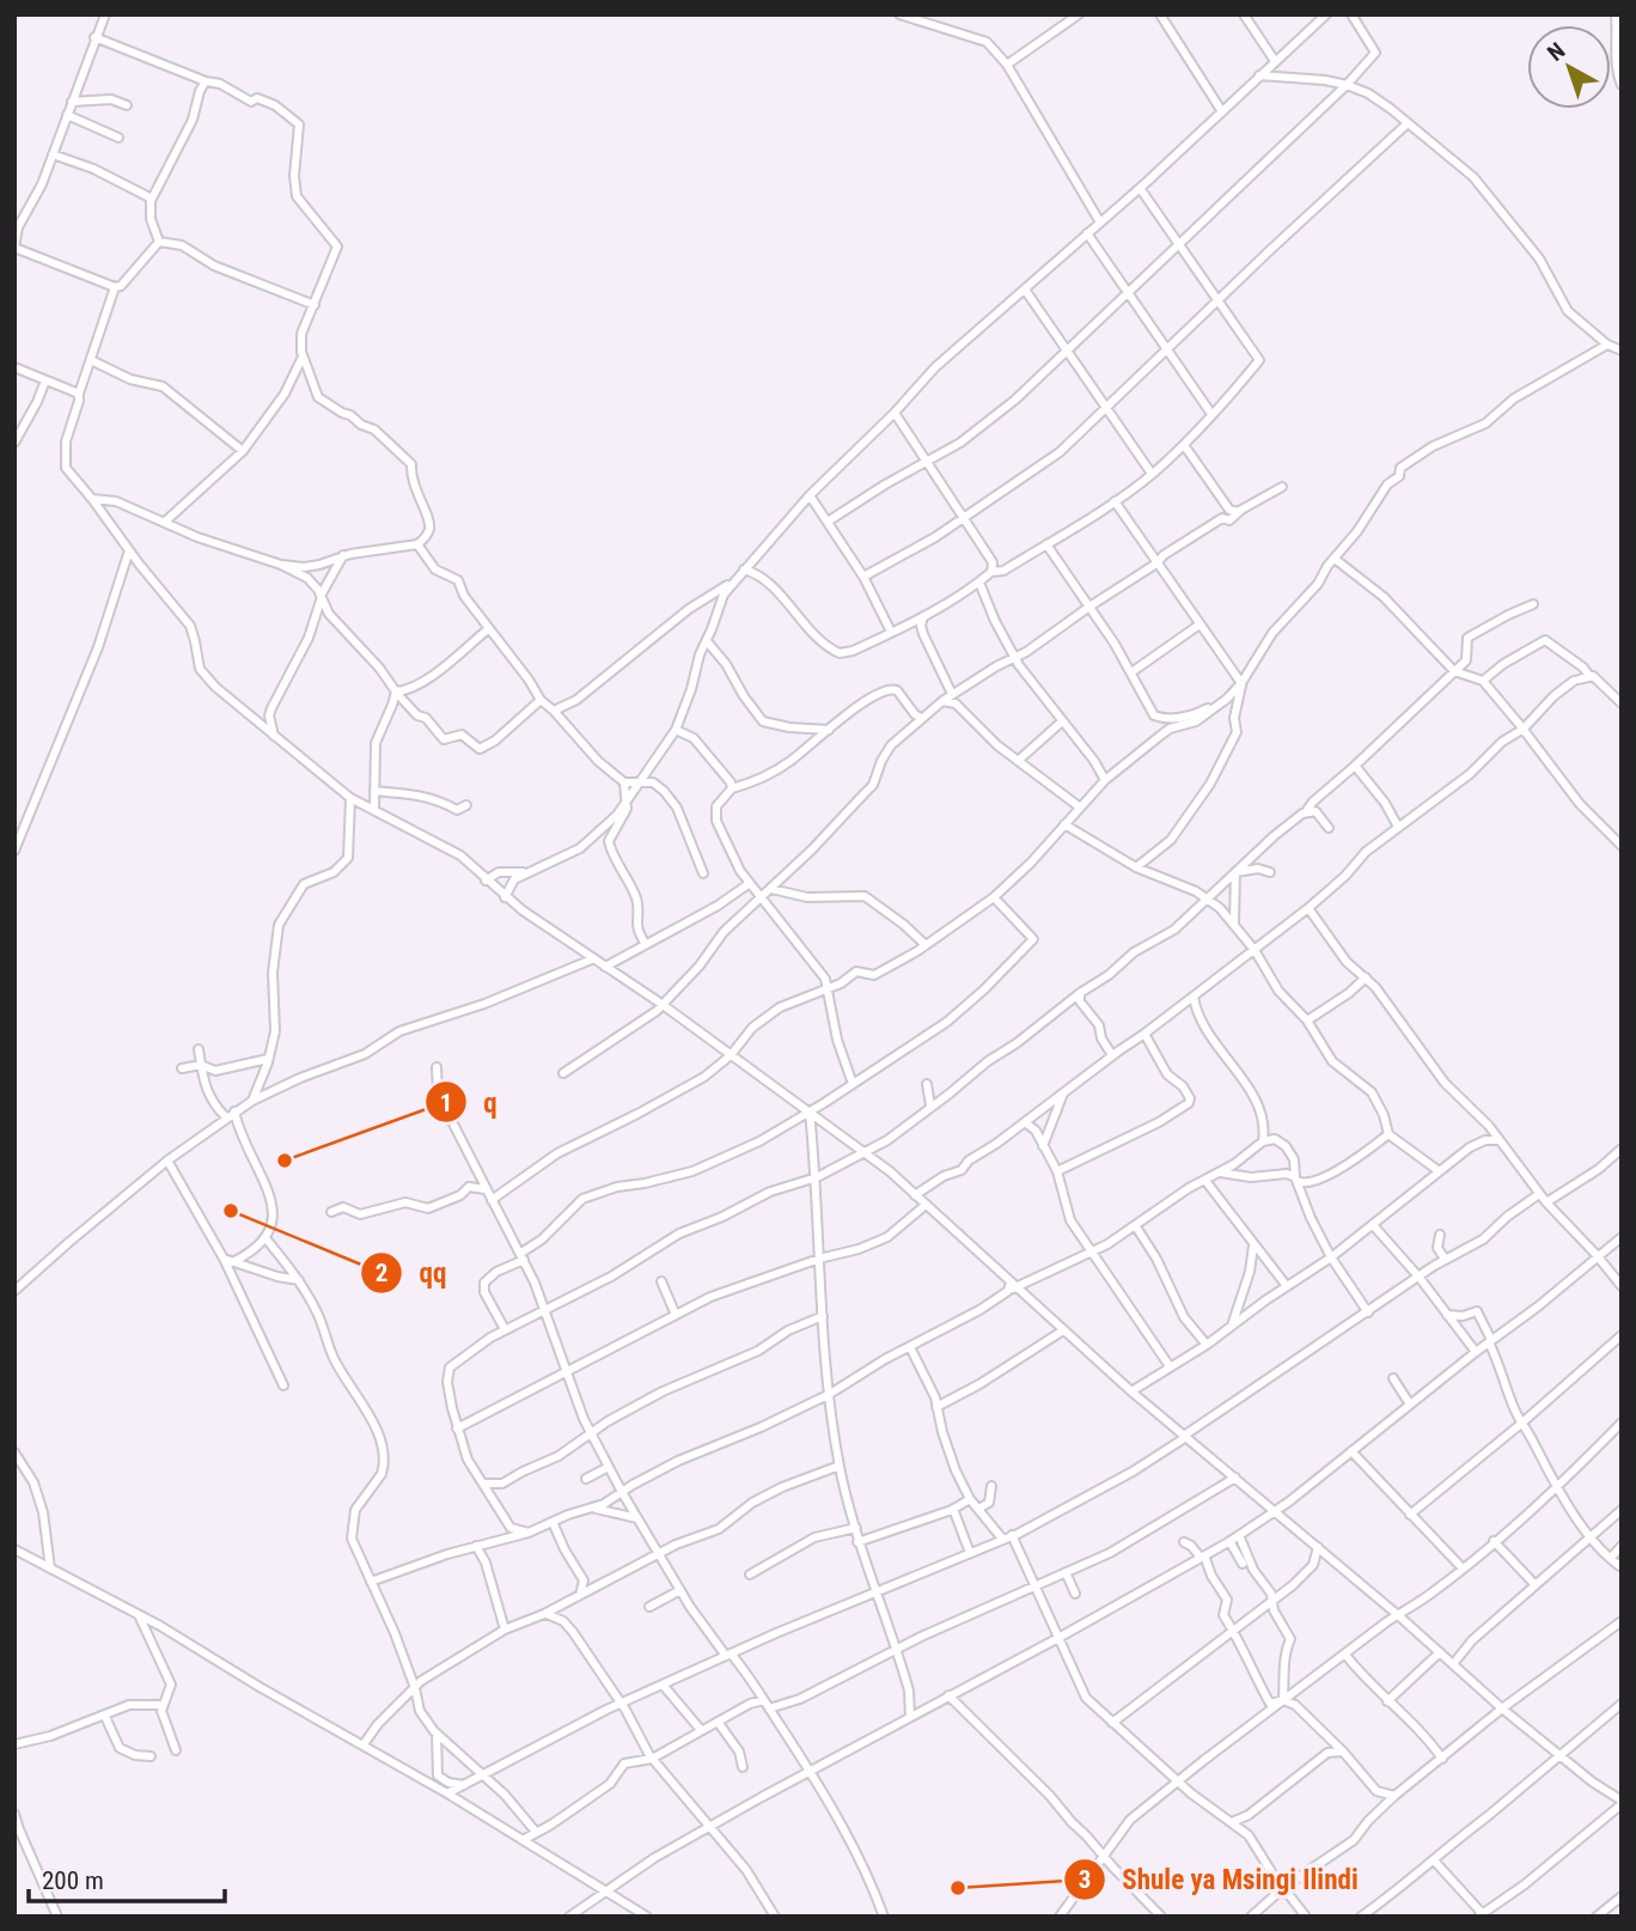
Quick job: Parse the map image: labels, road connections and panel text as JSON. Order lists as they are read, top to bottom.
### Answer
{
  "places": ["q", "qq", "Shule ya Msingi Ilindi"],
  "scale_bar": "200 m",
  "north": "top left"
}
